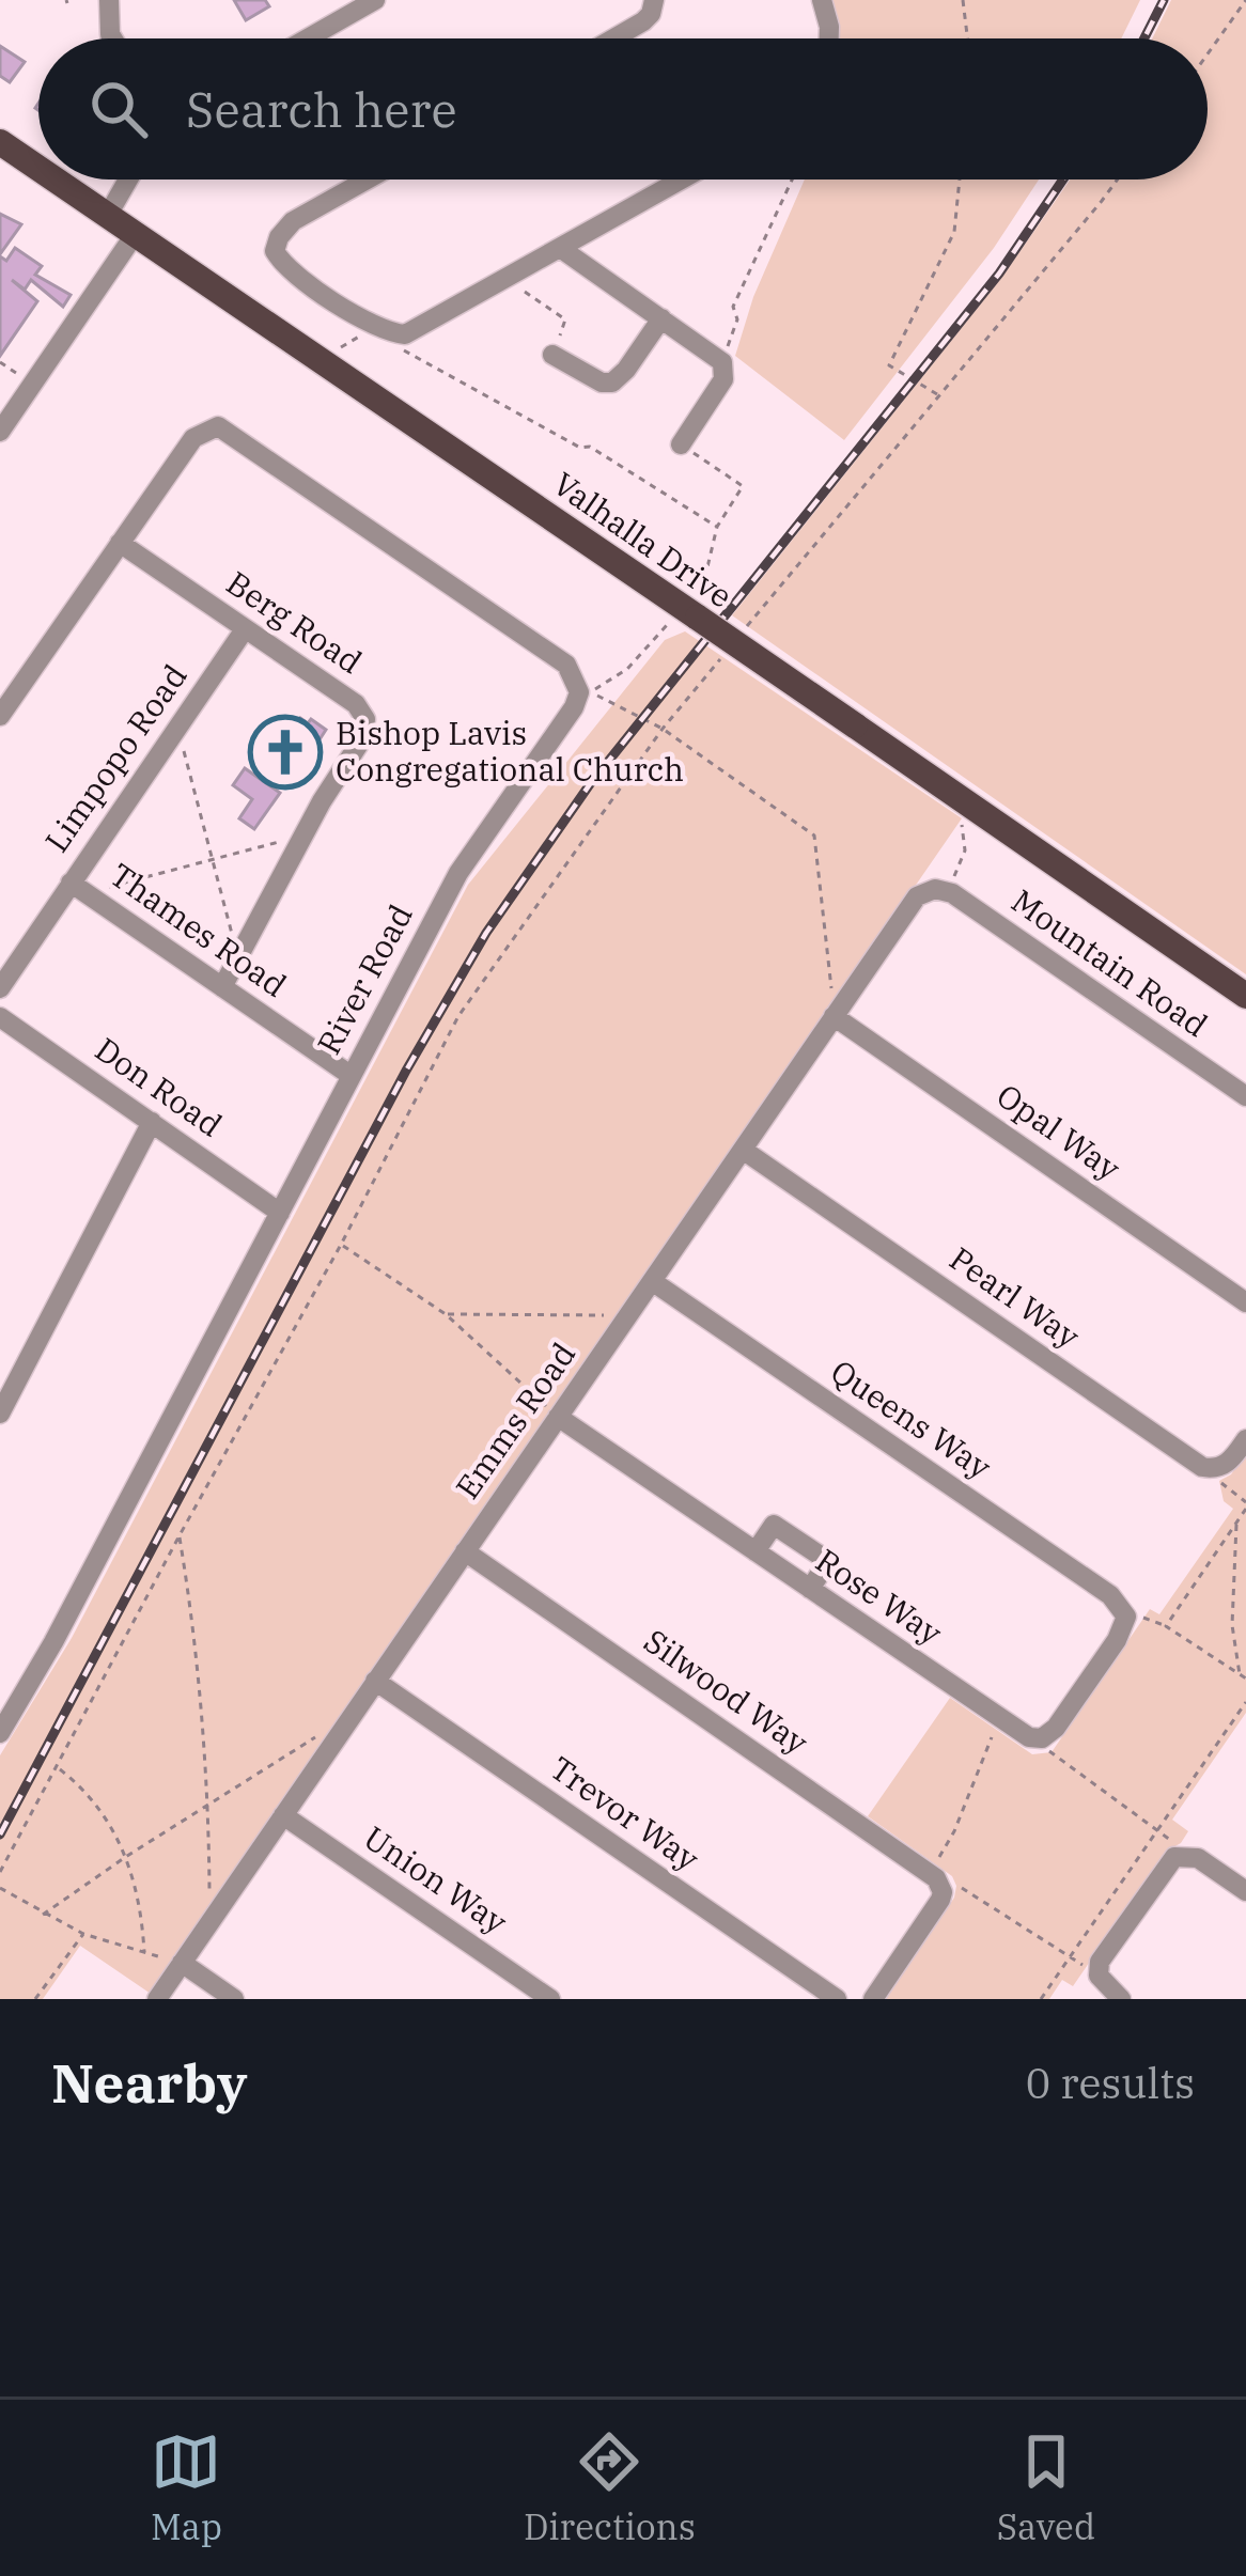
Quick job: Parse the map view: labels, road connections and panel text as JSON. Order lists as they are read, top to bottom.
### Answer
{
  "streets": {
    "main road": ["Valhalla Drive"],
    "street": [
      "Berg Road",
      "Limpopo Road",
      "Thames Road",
      "Mountain Road",
      "River Road",
      "Don Road",
      "Opal Way",
      "Pearl Way",
      "Queens Way",
      "Emms Road",
      "Rose Way",
      "Silwood Way",
      "Trevor Way",
      "Union Way"
    ]
  },
  "crossings": [
    ["Berg Road", "Limpopo Road"],
    ["Berg Road", "Thames Road"],
    ["Berg Road", "River Road"],
    ["Limpopo Road", "Thames Road"],
    ["Thames Road", "River Road"],
    ["Mountain Road", "Emms Road"],
    ["River Road", "Don Road"],
    ["Opal Way", "Emms Road"],
    ["Pearl Way", "Emms Road"],
    ["Queens Way", "Emms Road"],
    ["Emms Road", "Rose Way"],
    ["Emms Road", "Silwood Way"],
    ["Emms Road", "Trevor Way"],
    ["Emms Road", "Union Way"]
  ],
  "places": {
    "church": ["Bishop Lavis Congregational Church"]
  },
  "page": {
    "search": "Search here",
    "heading": ["Nearby", "0 results"],
    "nav": ["Map", "Directions", "Saved"]
  }
}
